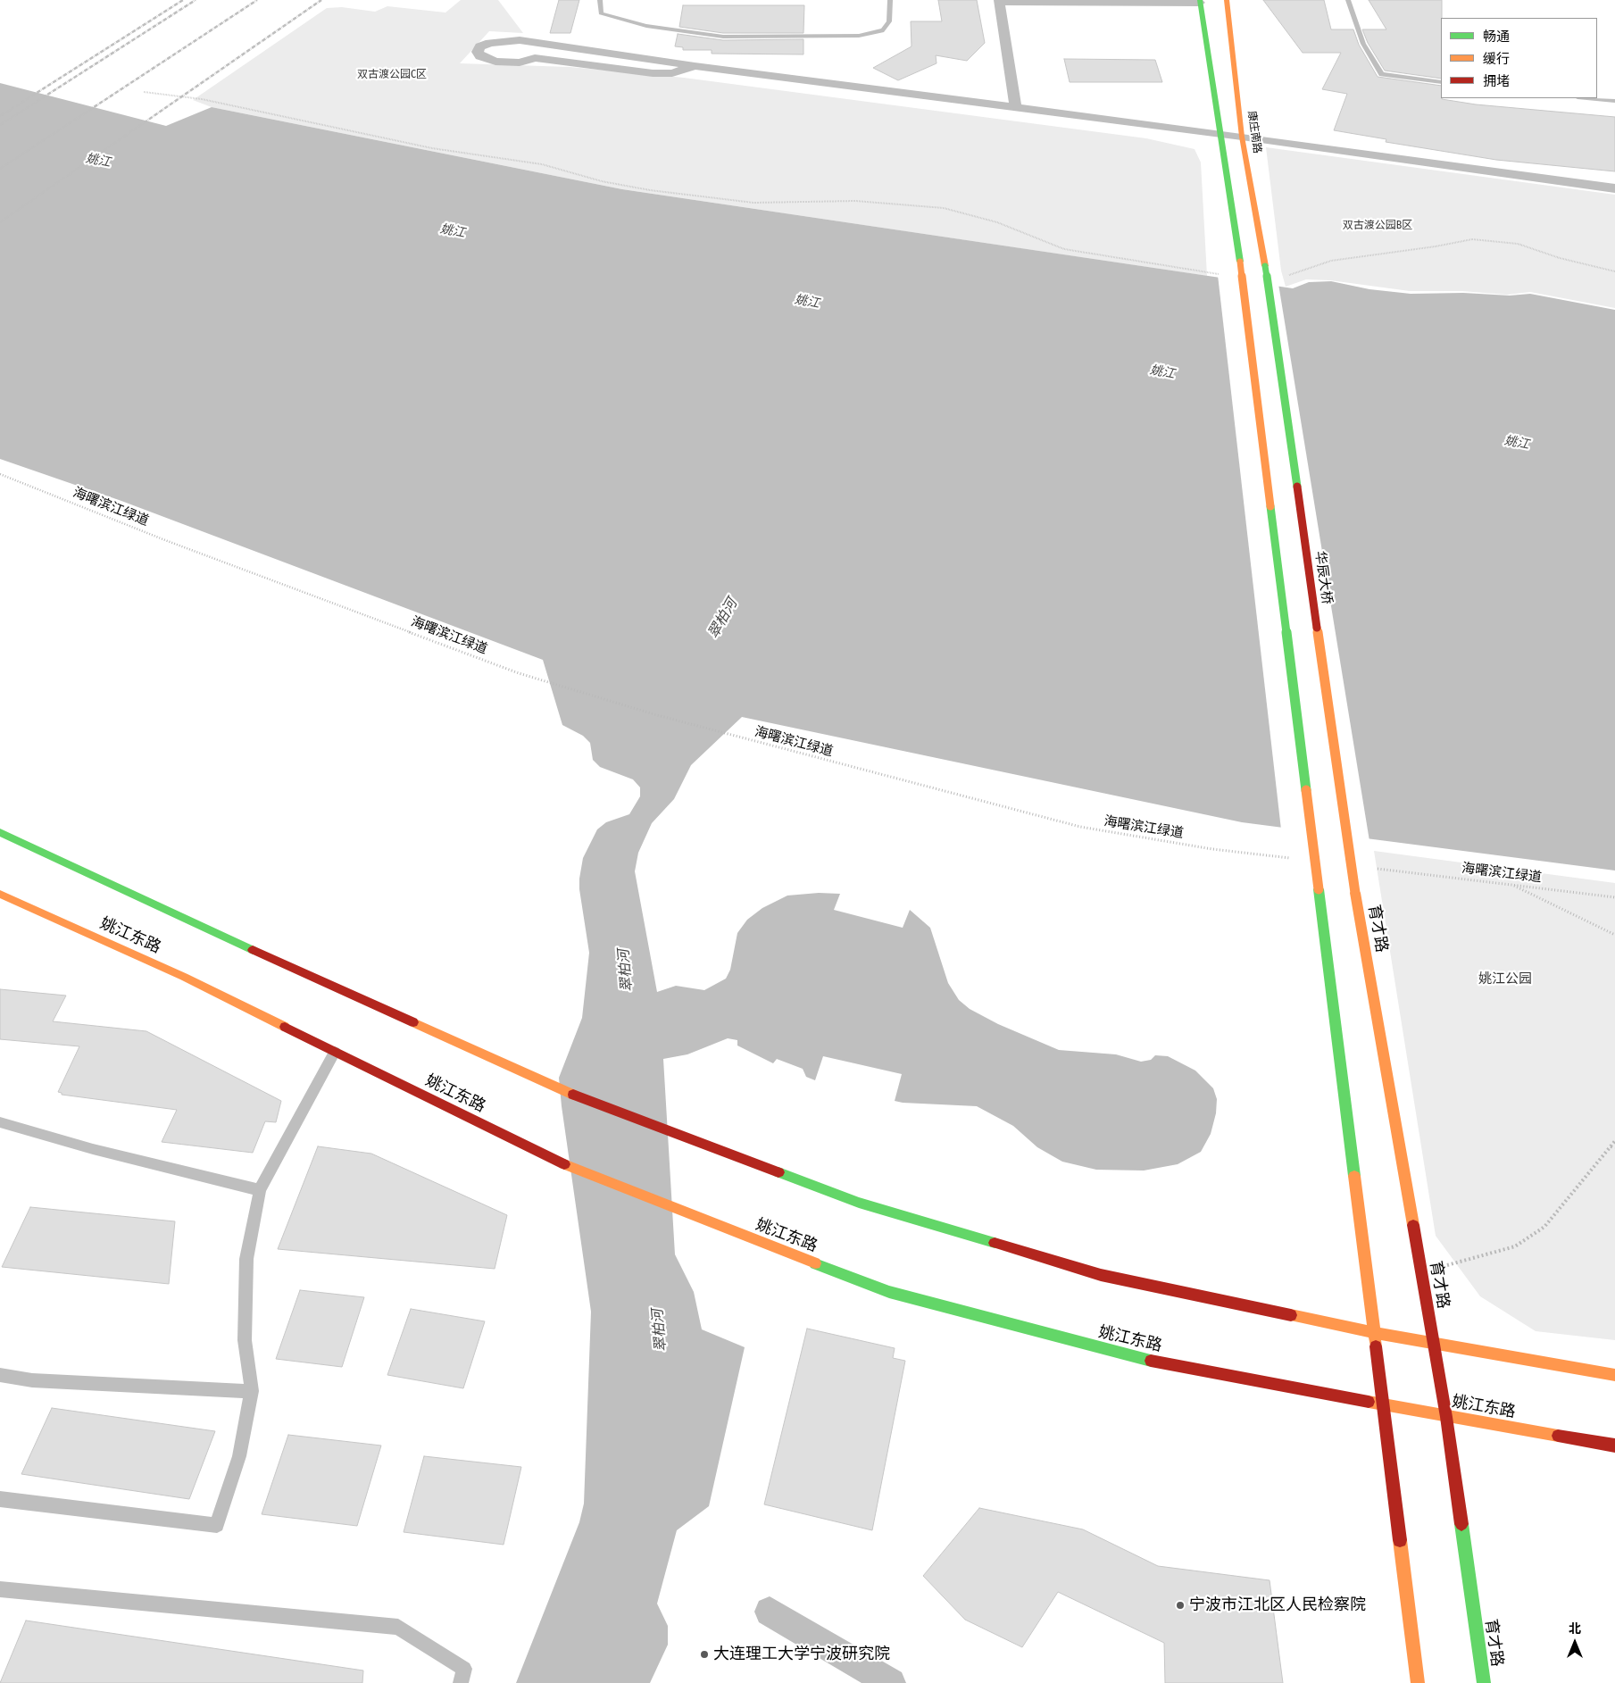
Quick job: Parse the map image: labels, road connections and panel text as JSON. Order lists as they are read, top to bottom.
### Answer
{
  "streets": {
    "main road": [
      "康庄南路",
      "华辰大桥",
      "育才路",
      "姚江东路"
    ],
    "path": ["海曙滨江绿道"]
  },
  "crossings": [
    ["康庄南路", "华辰大桥"],
    ["华辰大桥", "育才路"],
    ["育才路", "姚江东路"]
  ],
  "water": ["姚江", "翠柏河"],
  "parks": ["双古渡公园C区", "双古渡公园B区", "姚江公园"],
  "places": ["宁波市江北区人民检察院", "大连理工大学宁波研究院"],
  "legend": ["畅通", "缓行", "拥堵"],
  "north": "top"
}
